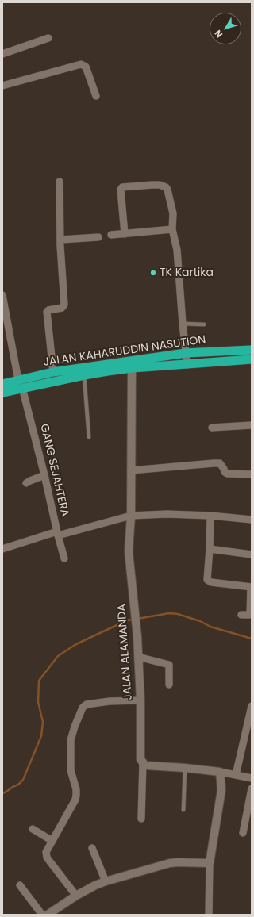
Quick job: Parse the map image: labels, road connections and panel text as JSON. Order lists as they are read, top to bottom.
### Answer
{
  "streets": {
    "highway": ["JALAN KAHARUDDIN NASUTION"],
    "street": ["GANG SEJAHTERA", "JALAN ALAMANDA"]
  },
  "crossings": [
    ["JALAN KAHARUDDIN NASUTION", "GANG SEJAHTERA"],
    ["JALAN KAHARUDDIN NASUTION", "JALAN ALAMANDA"]
  ],
  "places": ["TK Kartika"],
  "north": "bottom left"
}
